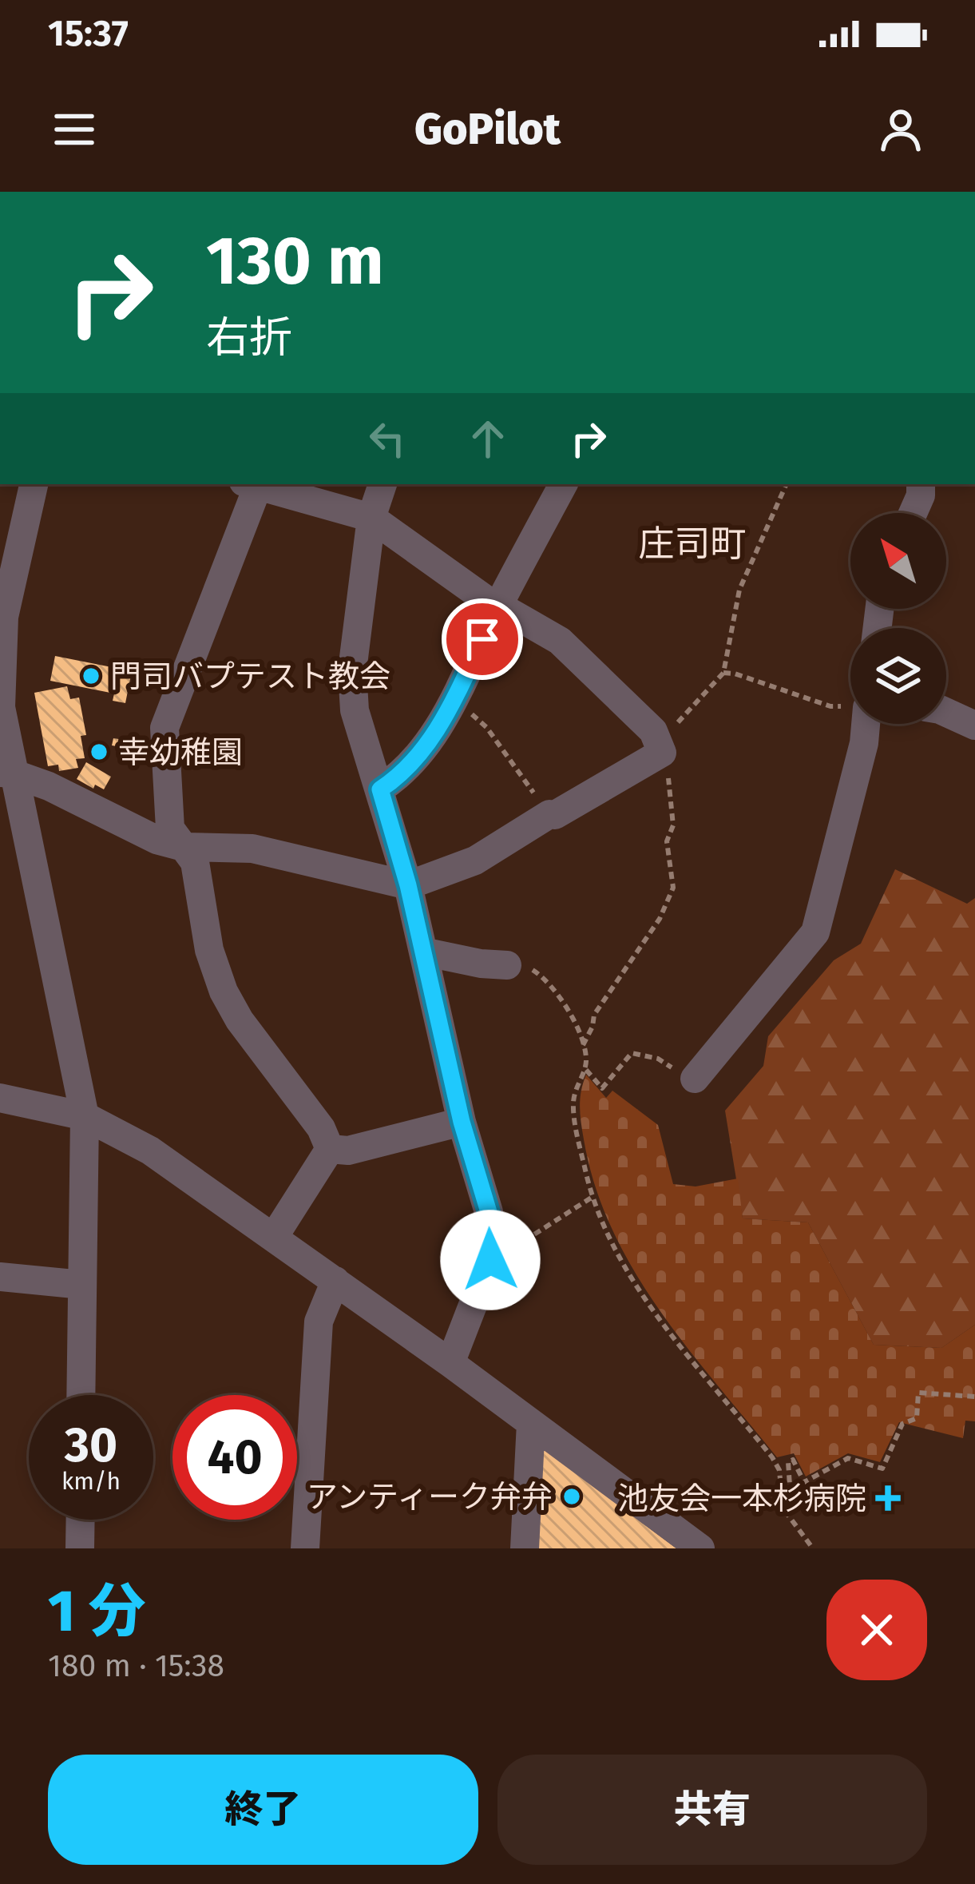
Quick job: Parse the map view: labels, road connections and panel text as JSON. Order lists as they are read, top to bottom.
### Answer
{
  "districts": ["庄司町"],
  "places": {
    "other": ["門司バプテスト教会", "幸幼稚園", "アンティーク弁弁"],
    "health": ["池友会一本杉病院"]
  },
  "north": "top left",
  "page": {
    "status": "15:37",
    "header": "GoPilot",
    "turn": ["130 m", "右折"],
    "speed": "30 km/h",
    "limit": "40",
    "heading": ["1 分", "180 m · 15:38"],
    "buttons": ["終了", "共有"]
  }
}
